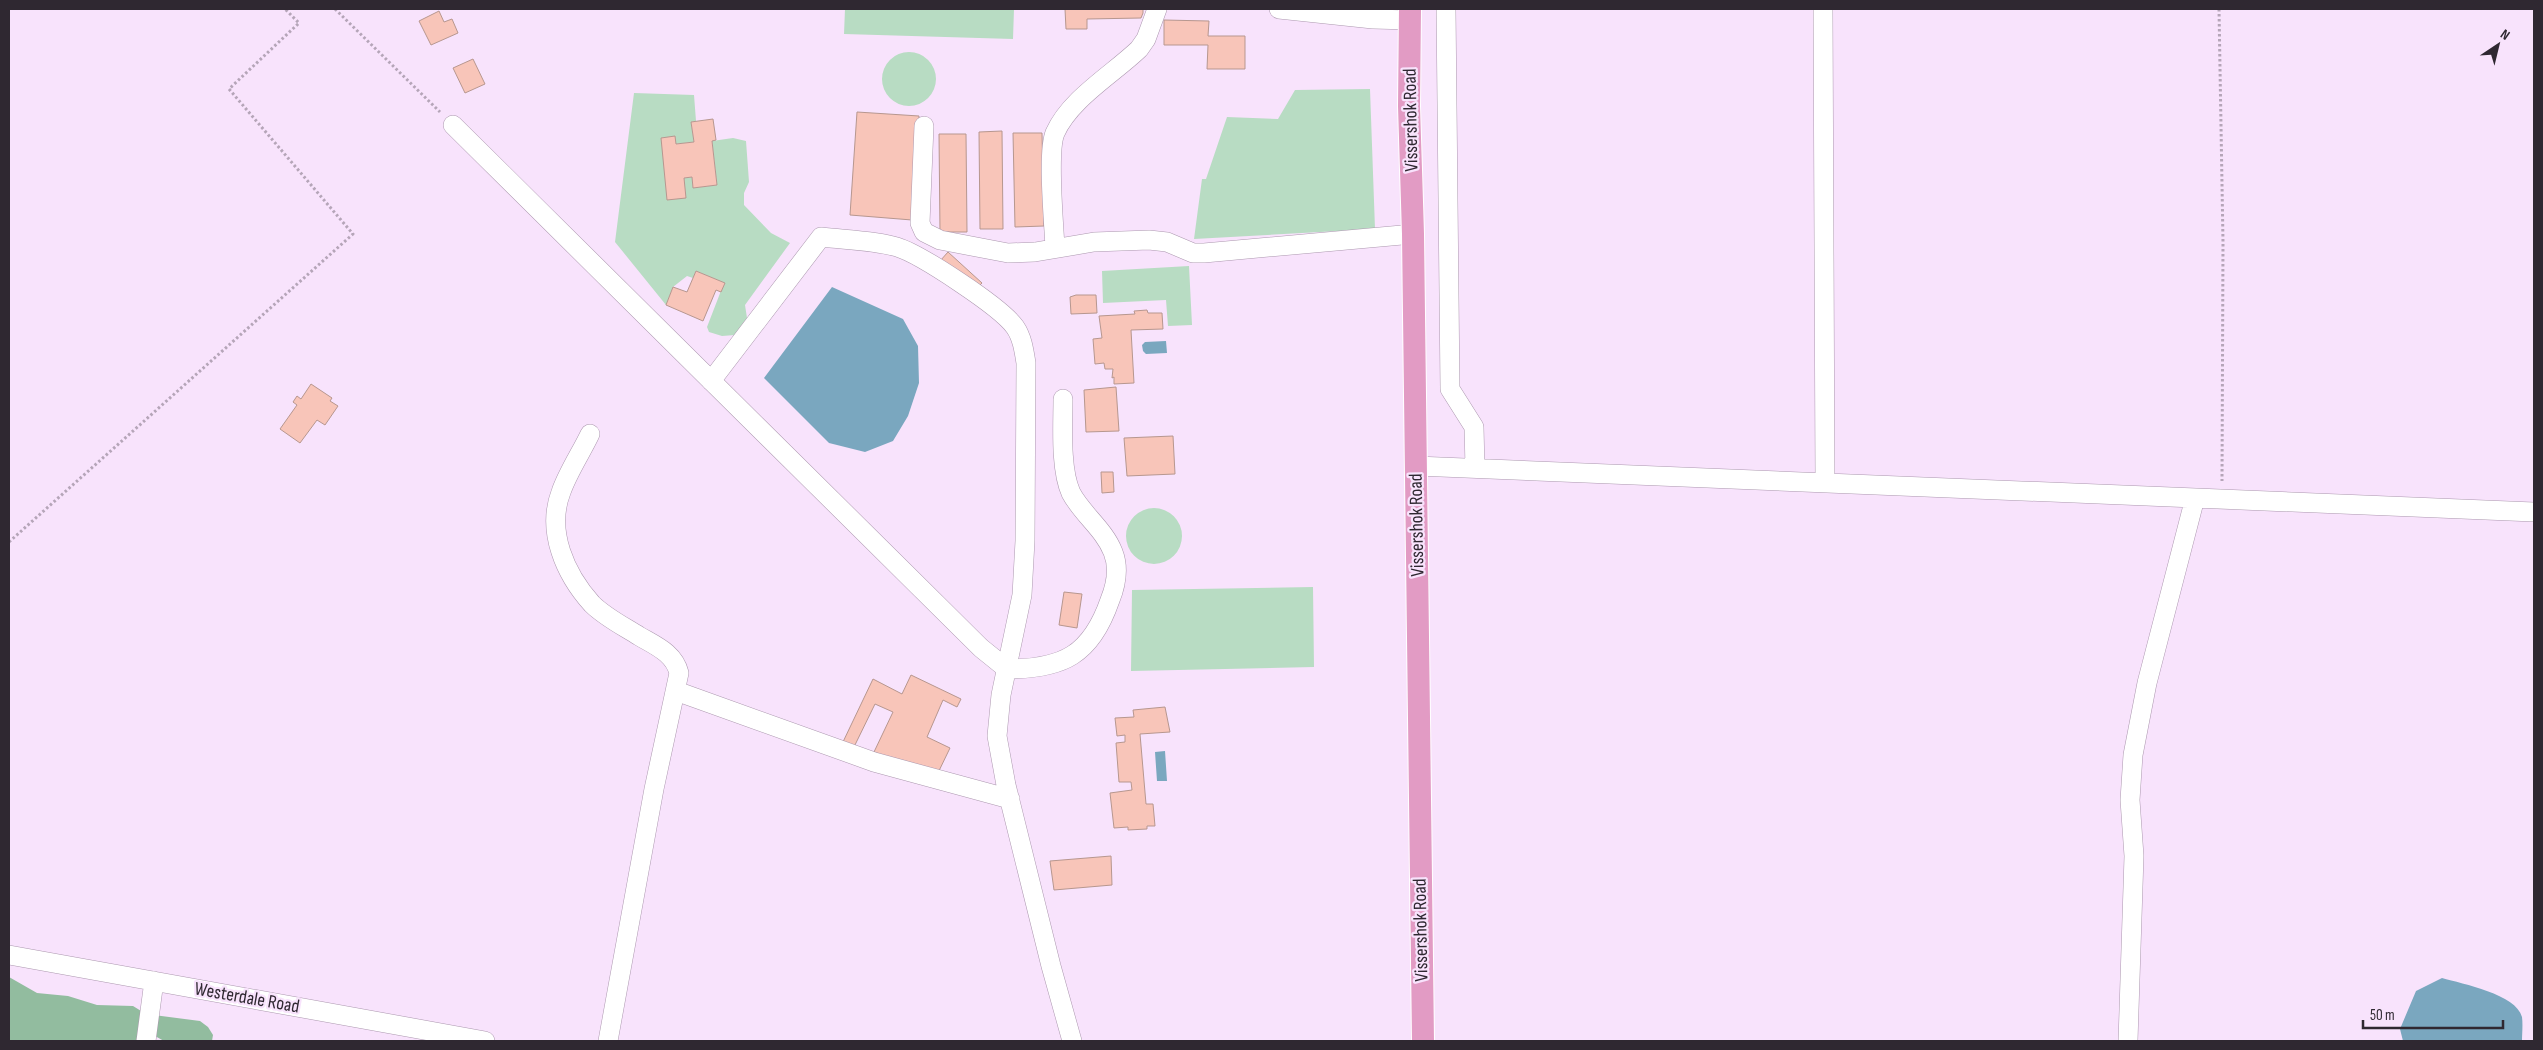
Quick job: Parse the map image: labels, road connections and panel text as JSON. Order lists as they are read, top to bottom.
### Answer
{
  "streets": {
    "main road": ["Vissershok Road"],
    "street": ["Westerdale Road"]
  },
  "scale_bar": "50 m",
  "north": "top right"
}
